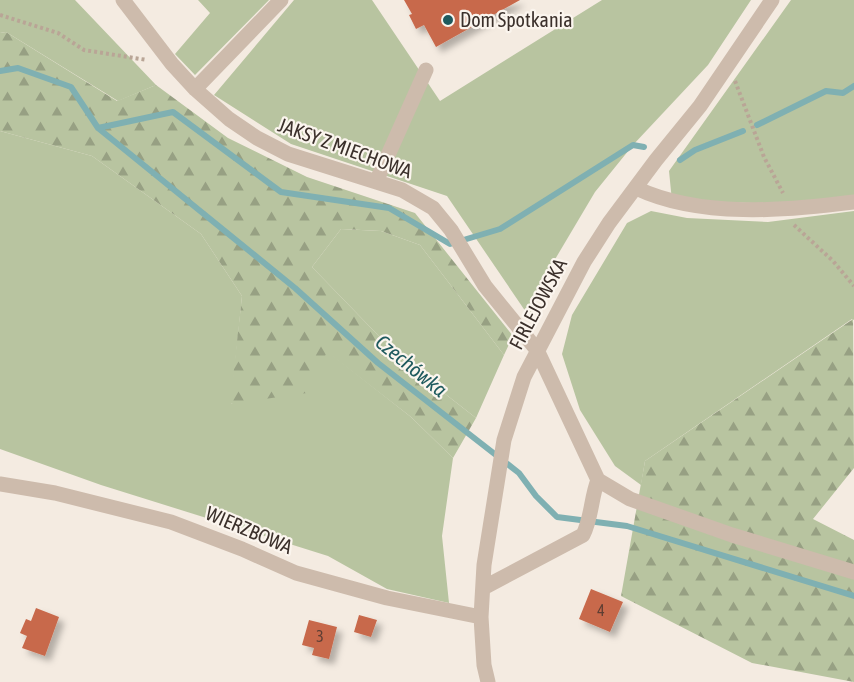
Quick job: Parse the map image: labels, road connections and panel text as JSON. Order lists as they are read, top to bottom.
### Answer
{
  "streets": {
    "street": ["JAKSY Z MIECHOWA", "FIRLEJOWSKA", "WIERZBOWA"]
  },
  "crossings": [
    ["JAKSY Z MIECHOWA", "FIRLEJOWSKA"],
    ["FIRLEJOWSKA", "WIERZBOWA"]
  ],
  "water": ["Czechówka"],
  "places": ["Dom Spotkania"],
  "house_numbers": ["4", "3"]
}
